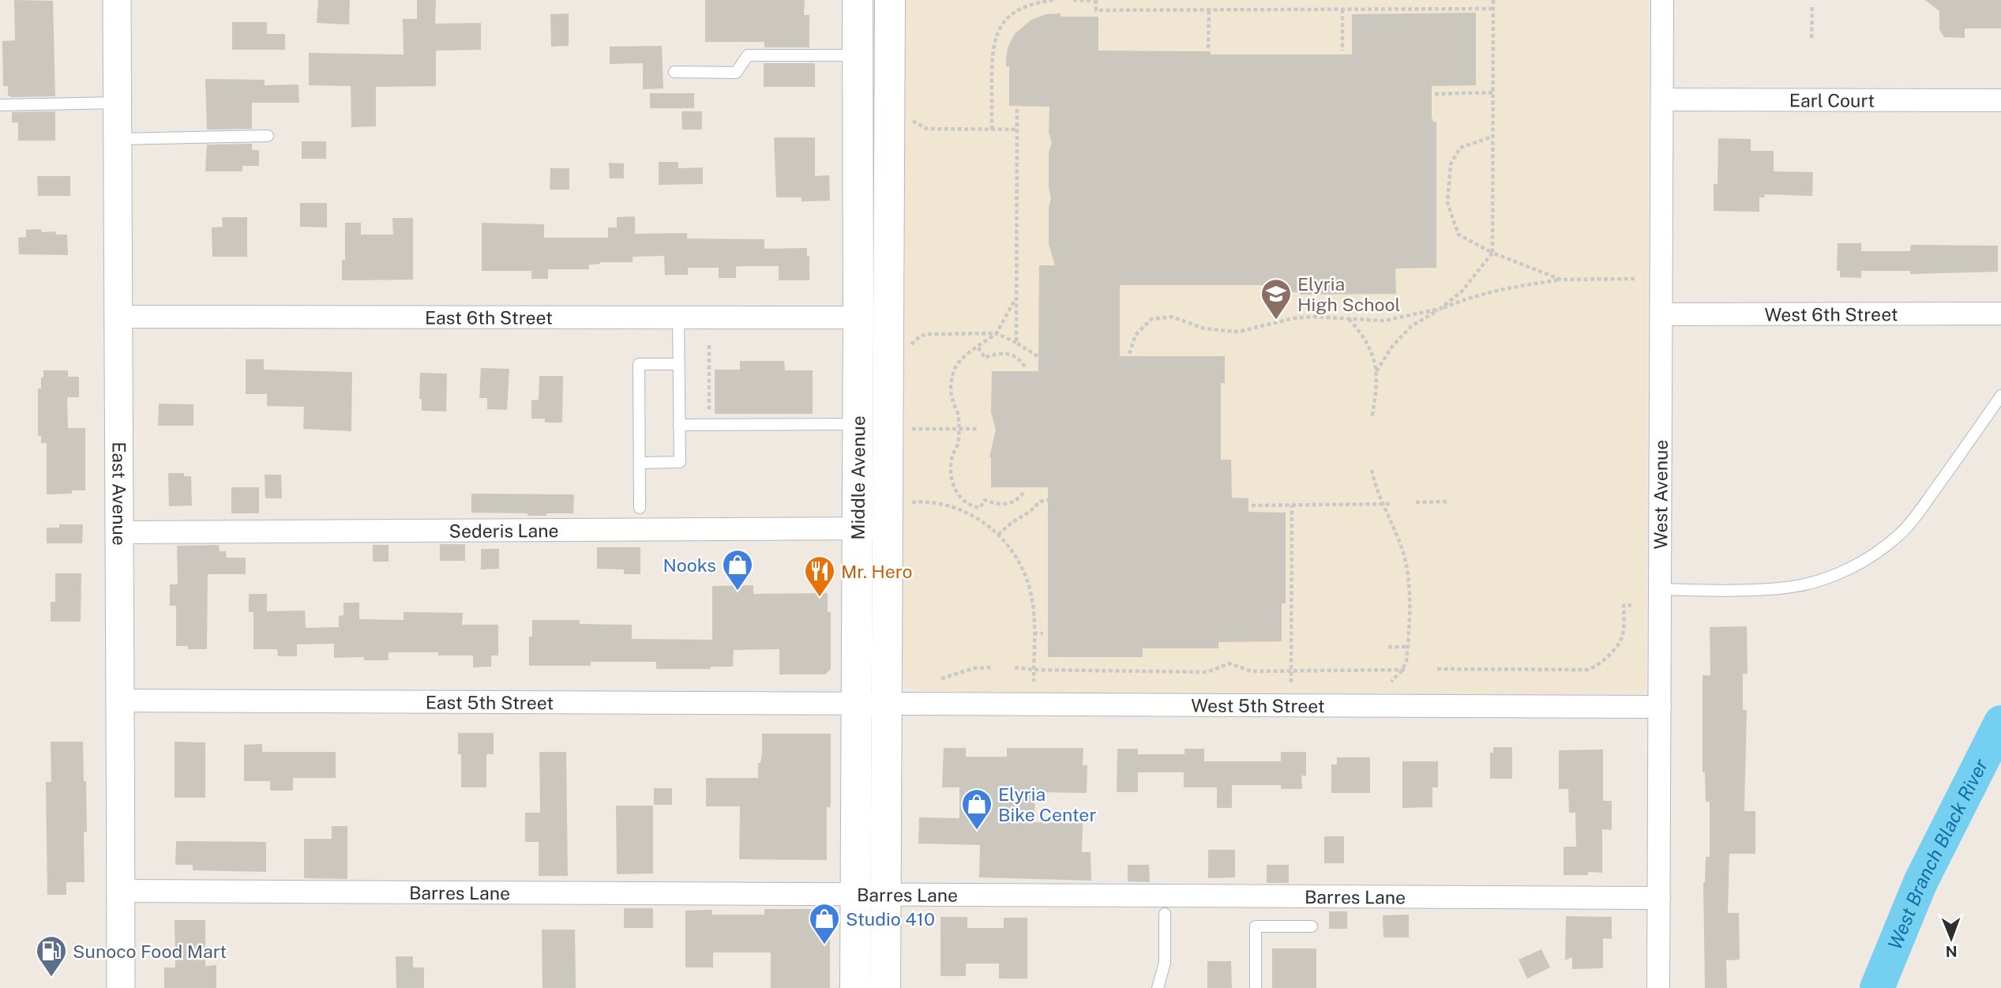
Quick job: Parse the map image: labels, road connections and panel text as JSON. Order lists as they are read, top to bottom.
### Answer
{
  "streets": {
    "main road": ["Middle Avenue"],
    "street": [
      "Earl Court",
      "West 6th Street",
      "East 6th Street",
      "East Avenue",
      "West Avenue",
      "Sederis Lane",
      "East 5th Street",
      "West 5th Street",
      "Barres Lane"
    ]
  },
  "crossings": [
    ["Earl Court", "West Avenue"],
    ["West 6th Street", "West Avenue"],
    ["East 6th Street", "Middle Avenue"],
    ["East 6th Street", "East Avenue"],
    ["Middle Avenue", "Sederis Lane"],
    ["Middle Avenue", "East 5th Street"],
    ["Middle Avenue", "West 5th Street"],
    ["Middle Avenue", "Barres Lane"],
    ["East Avenue", "Sederis Lane"],
    ["East Avenue", "East 5th Street"],
    ["East Avenue", "Barres Lane"],
    ["West Avenue", "West 5th Street"],
    ["West Avenue", "Barres Lane"],
    ["East 5th Street", "West 5th Street"]
  ],
  "water": ["West Branch Black River"],
  "places": {
    "school or university": ["Elyria High School"],
    "shop": ["Nooks", "Elyria Bike Center", "Studio 410"],
    "restaurant": ["Mr. Hero"],
    "fuel station": ["Sunoco Food Mart"]
  },
  "north": "bottom"
}
